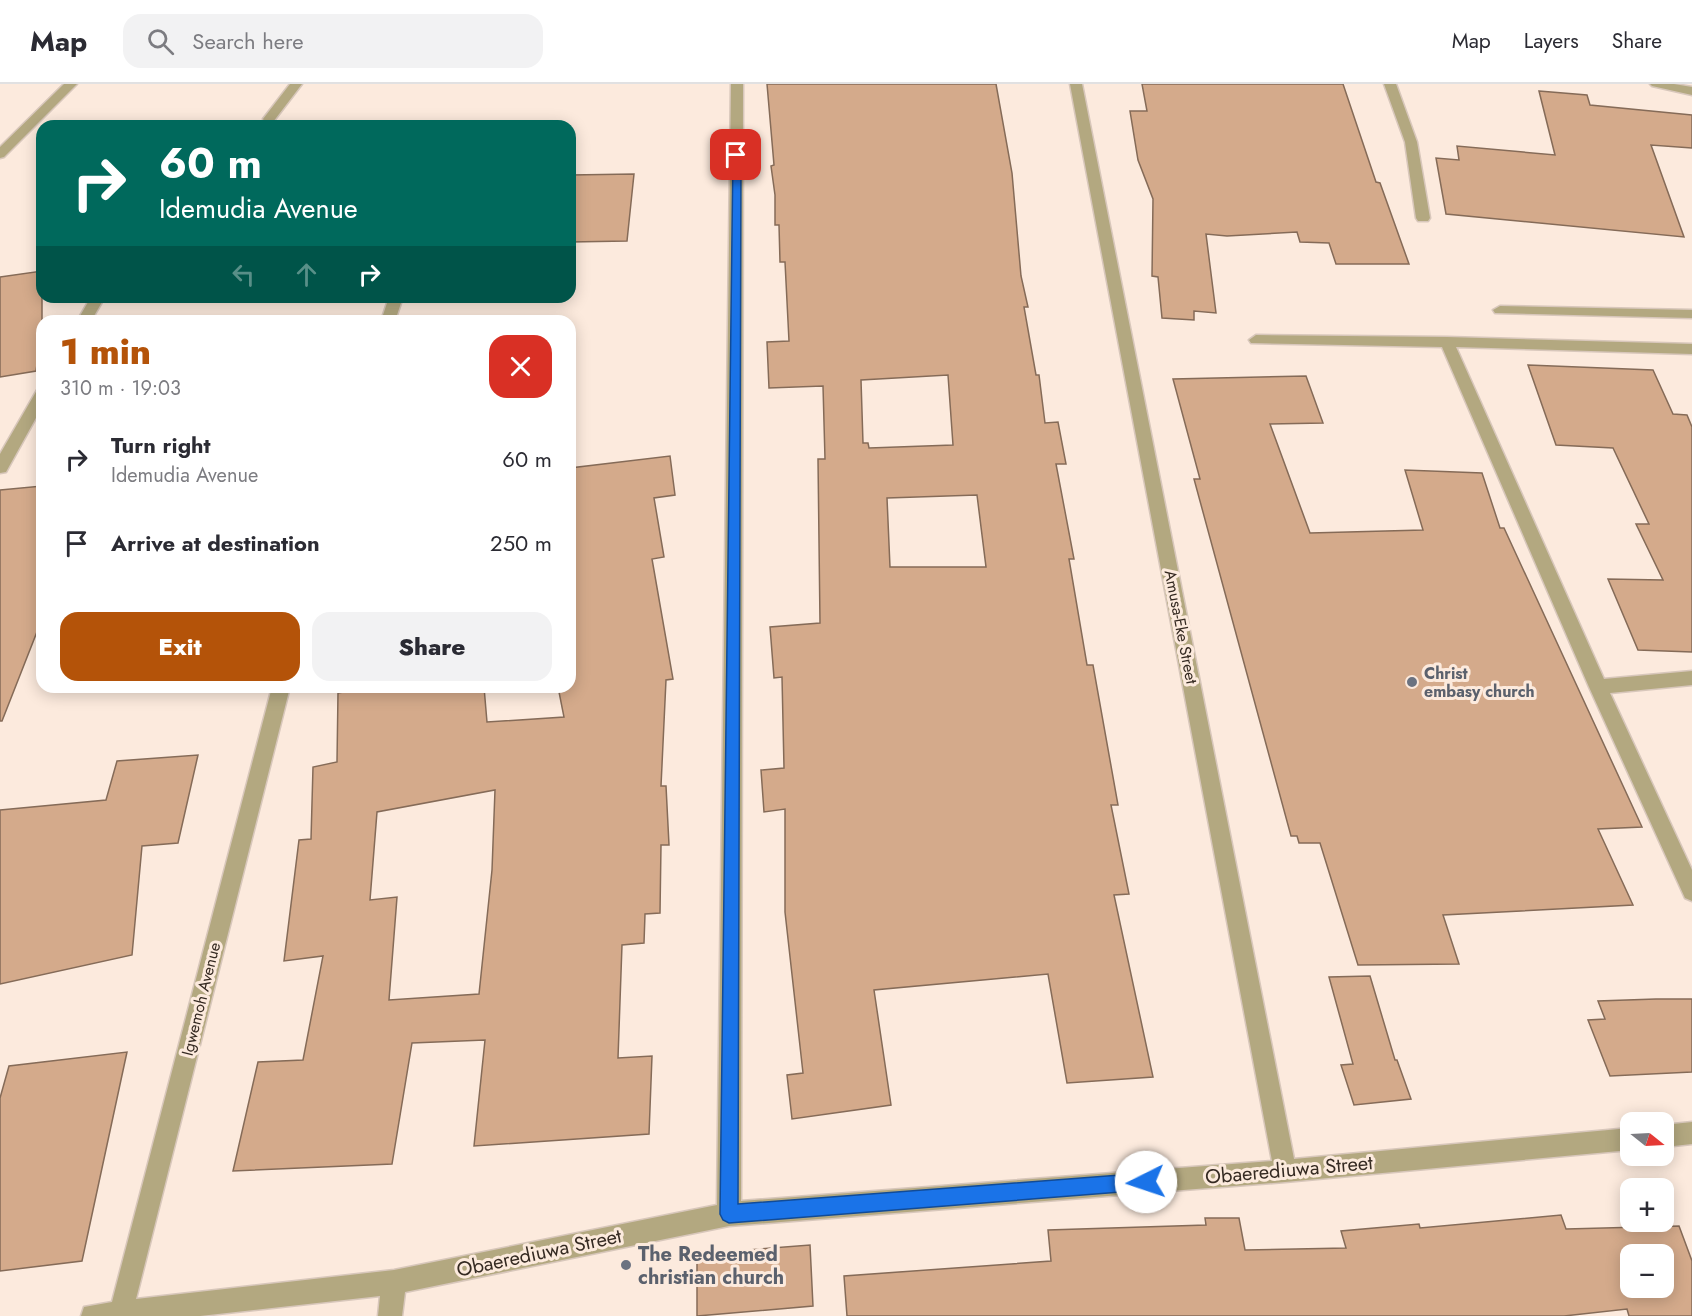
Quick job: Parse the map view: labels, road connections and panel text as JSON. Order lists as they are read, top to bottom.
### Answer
{
  "streets": {
    "street": ["Amusa-Eke Street", "Igwemoh Avenue", "Obaerediuwa Street"]
  },
  "crossings": [
    ["Amusa-Eke Street", "Obaerediuwa Street"],
    ["Igwemoh Avenue", "Obaerediuwa Street"]
  ],
  "places": ["Christ embasy church", "The Redeemed christian church"],
  "north": "right",
  "page": {
    "header": "Map",
    "search": "Search here",
    "nav": ["Map", "Layers", "Share"],
    "turn": ["60 m", "Idemudia Avenue"],
    "heading": ["1 min", "310 m · 19:03"],
    "list": [
      {
        "name": "Turn right",
        "note": "Idemudia Avenue",
        "value": "60 m"
      },
      {
        "name": "Arrive at destination",
        "value": "250 m"
      }
    ],
    "buttons": ["Exit", "Share"],
    "map_buttons": ["+", "−"]
  }
}
